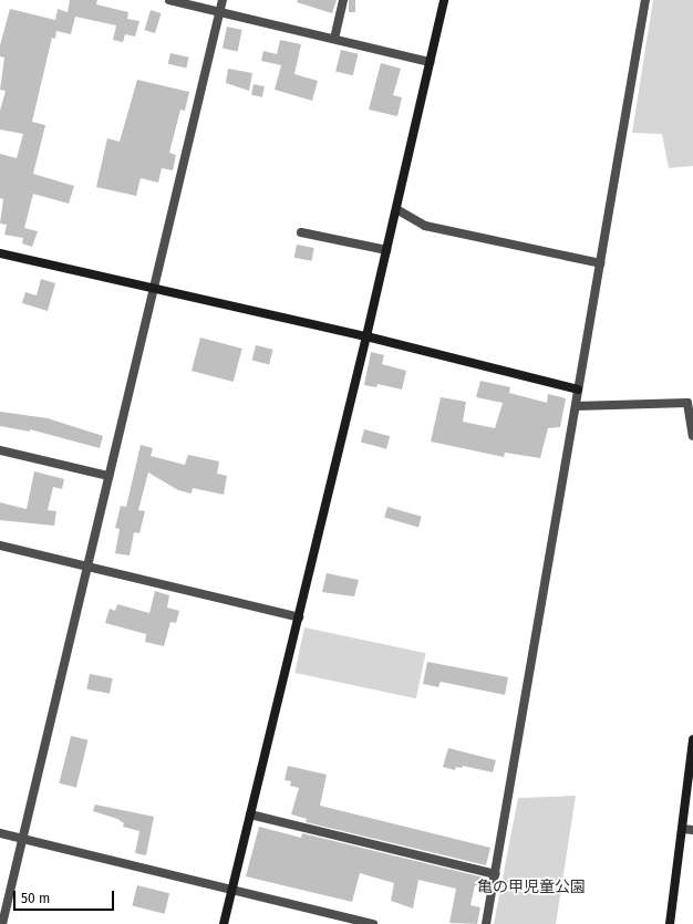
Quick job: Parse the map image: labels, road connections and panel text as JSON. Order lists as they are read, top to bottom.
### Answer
{
  "parks": ["亀の甲児童公園"],
  "scale_bar": "50 m"
}
